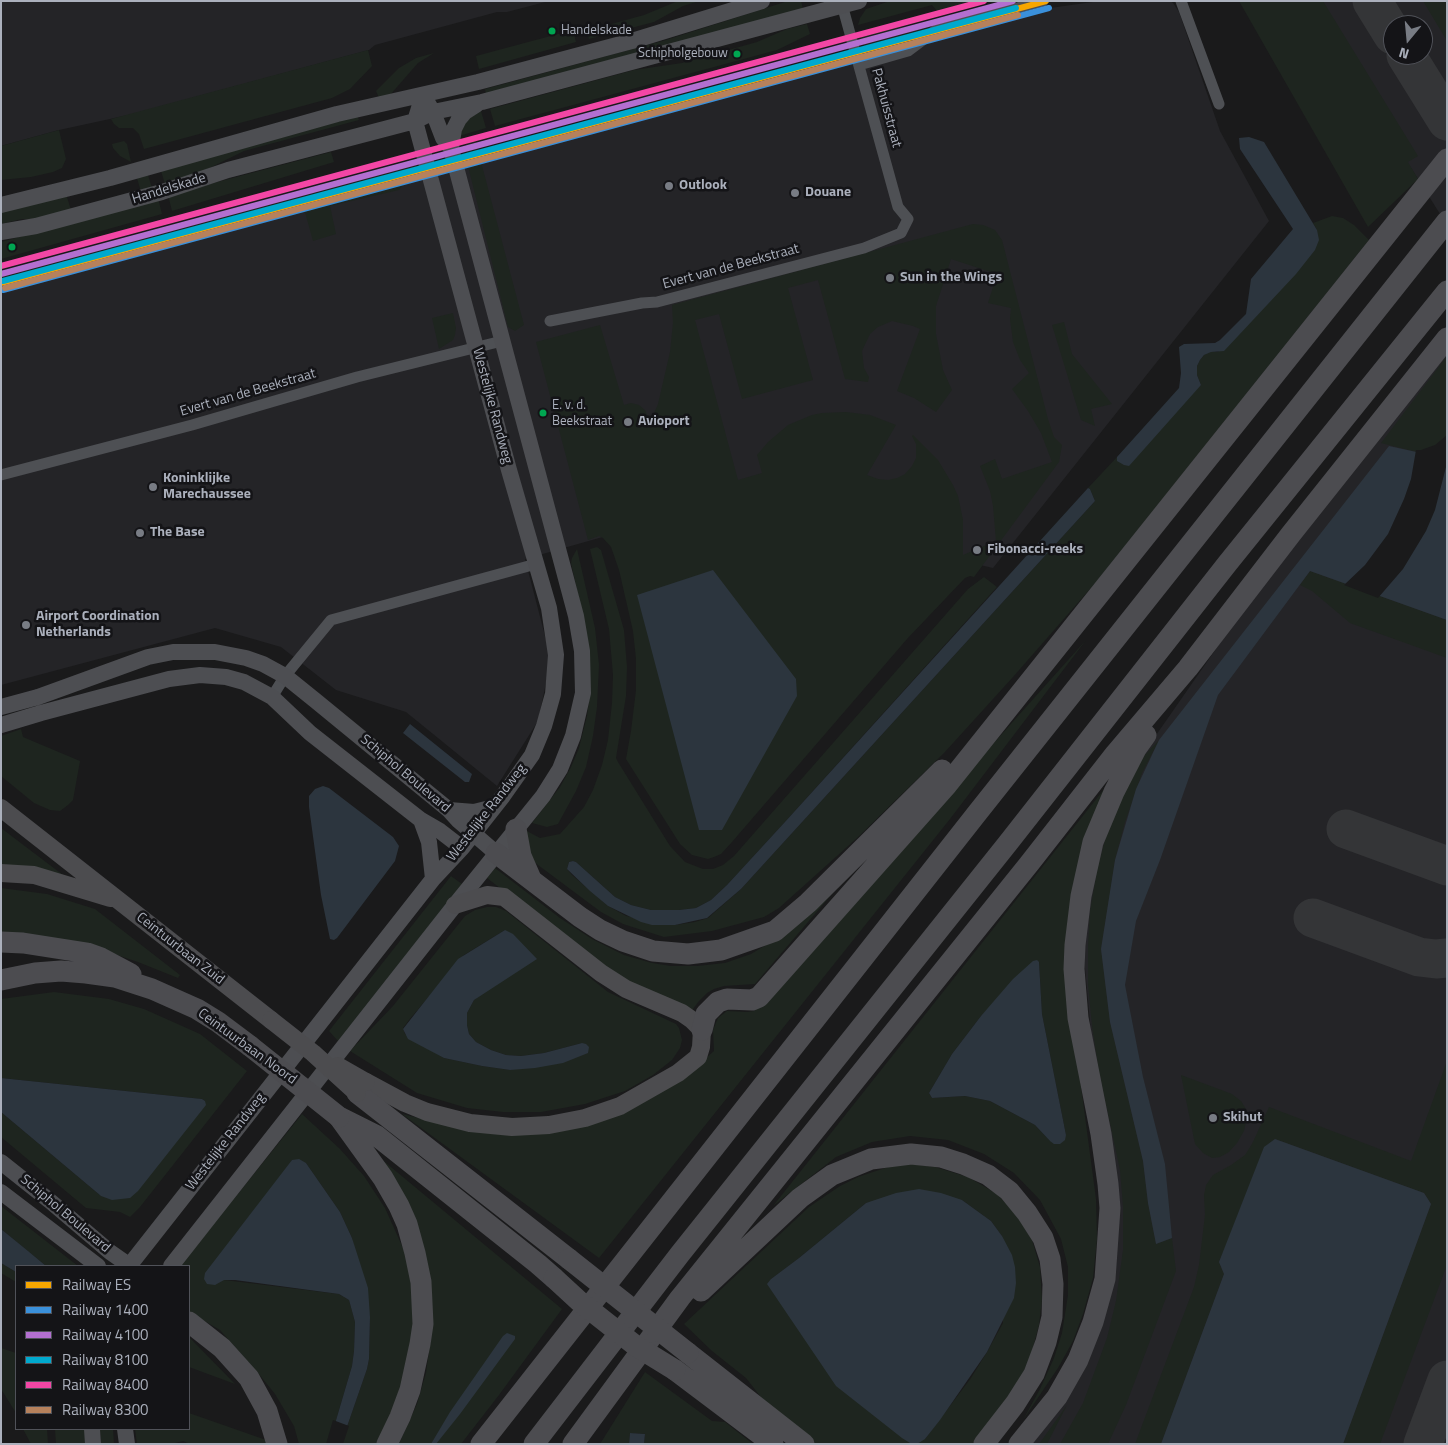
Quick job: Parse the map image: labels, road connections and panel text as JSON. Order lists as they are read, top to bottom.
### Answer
{
  "streets": {
    "highway": ["Ceintuurbaan Noord"],
    "main road": ["Ceintuurbaan Zuid"],
    "street": [
      "Pakhuisstraat",
      "Handelskade",
      "Evert van de Beekstraat",
      "Westelijke Randweg",
      "Schiphol Boulevard"
    ]
  },
  "crossings": [
    ["Pakhuisstraat", "Handelskade"],
    ["Pakhuisstraat", "Evert van de Beekstraat"],
    ["Handelskade", "Westelijke Randweg"],
    ["Evert van de Beekstraat", "Westelijke Randweg"],
    ["Westelijke Randweg", "Schiphol Boulevard"]
  ],
  "places": [
    "Handelskade",
    "Schipholgebouw",
    "Outlook",
    "Douane",
    "Sun in the Wings",
    "E. v. d. Beekstraat",
    "Avioport",
    "Koninklijke Marechaussee",
    "The Base",
    "Fibonacci-reeks",
    "Airport Coordination Netherlands",
    "Skihut"
  ],
  "lines": [
    "rail line ES",
    "rail line 4100",
    "rail line 8400",
    "rail line 1400",
    "rail line 8100",
    "rail line 8300"
  ],
  "legend": [
    "Railway ES",
    "Railway 1400",
    "Railway 4100",
    "Railway 8100",
    "Railway 8400",
    "Railway 8300"
  ],
  "north": "bottom"
}
